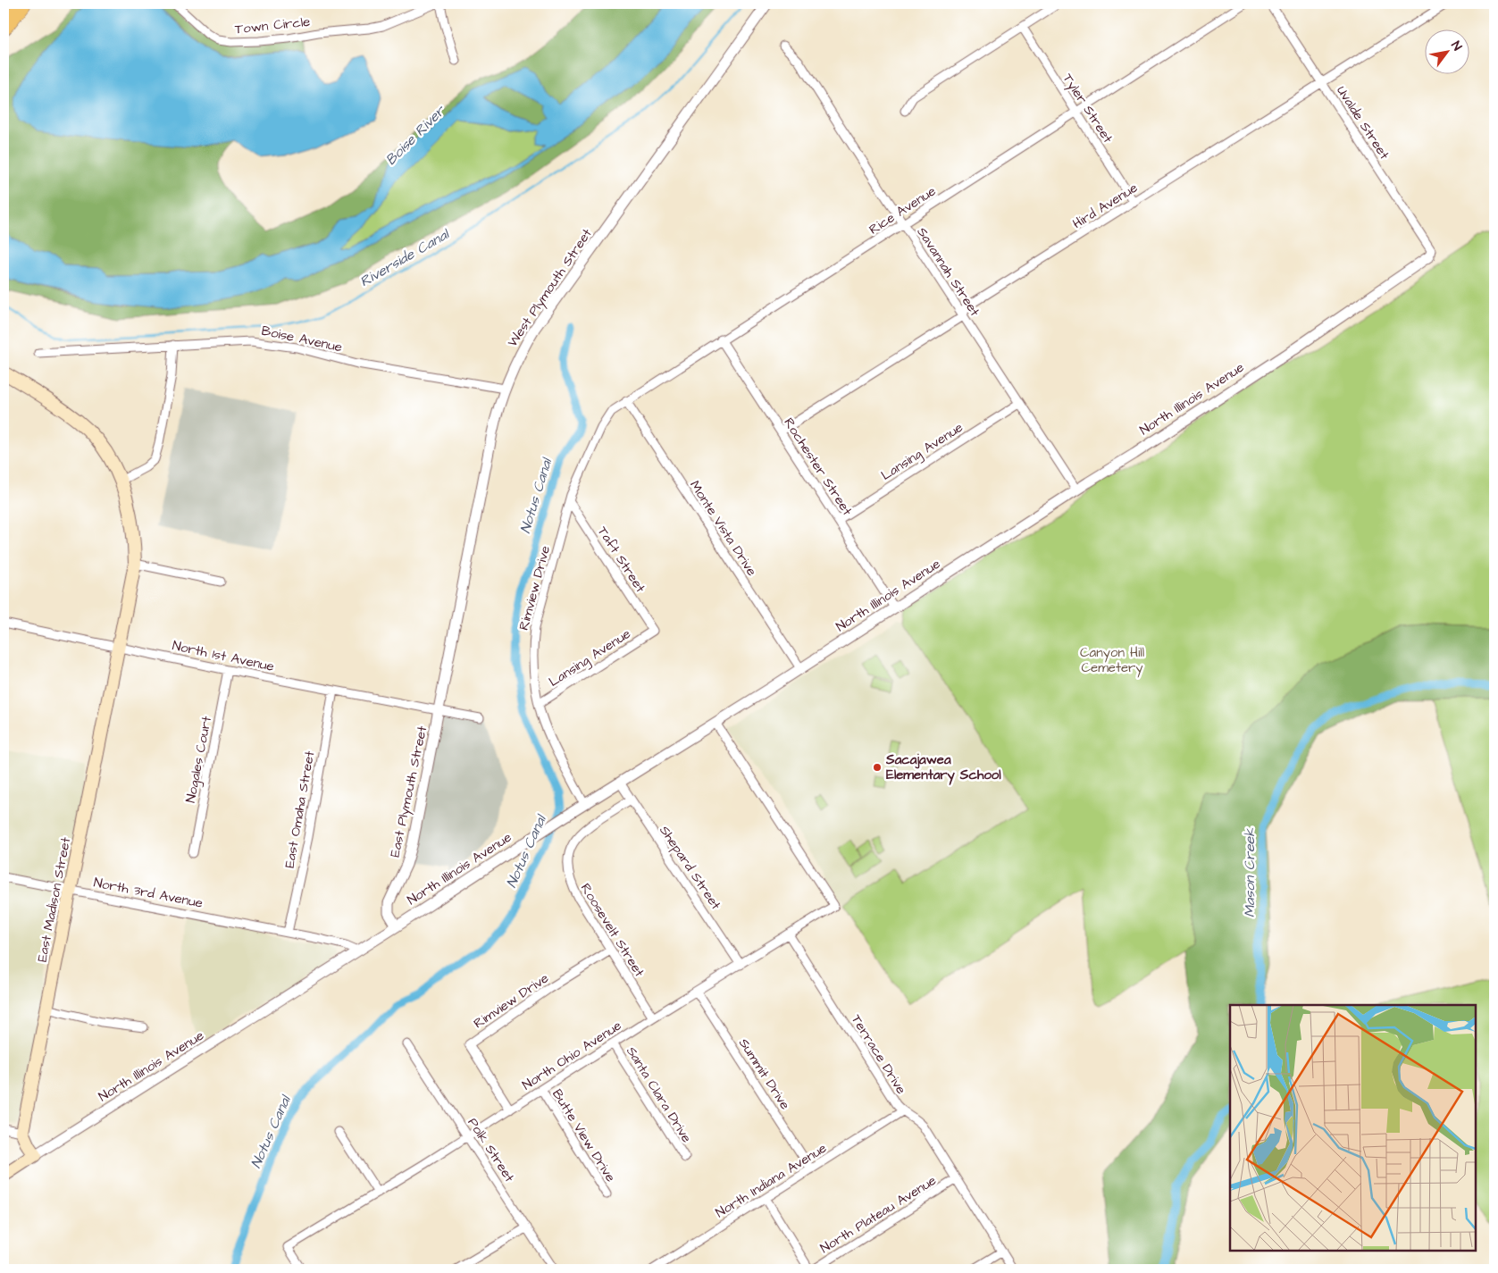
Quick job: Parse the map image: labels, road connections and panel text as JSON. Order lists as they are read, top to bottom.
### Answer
{
  "streets": {
    "main road": ["North Illinois Avenue", "East Madison Street"],
    "street": [
      "Town Circle",
      "Tyler Street",
      "Uvalde Street",
      "Hird Avenue",
      "Rice Avenue",
      "Savannah Street",
      "West Plymouth Street",
      "Boise Avenue",
      "Lansing Avenue",
      "Rochester Street",
      "Monte Vista Drive",
      "Taft Street",
      "Rimview Drive",
      "North 1st Avenue",
      "Nogales Court",
      "East Plymouth Street",
      "East Omaha Street",
      "Shepard Street",
      "North 3rd Avenue",
      "Roosevelt Street",
      "Terrace Drive",
      "North Ohio Avenue",
      "Summit Drive",
      "Santa Clara Drive",
      "Butte View Drive",
      "Polk Street",
      "North Indiana Avenue",
      "North Plateau Avenue"
    ]
  },
  "crossings": [
    ["Tyler Street", "Hird Avenue"],
    ["Tyler Street", "Rice Avenue"],
    ["Uvalde Street", "Hird Avenue"],
    ["Uvalde Street", "North Illinois Avenue"],
    ["Hird Avenue", "Savannah Street"],
    ["Hird Avenue", "Rochester Street"],
    ["Rice Avenue", "Savannah Street"],
    ["Rice Avenue", "Rochester Street"],
    ["Rice Avenue", "Monte Vista Drive"],
    ["Rice Avenue", "Rimview Drive"],
    ["Savannah Street", "North Illinois Avenue"],
    ["Savannah Street", "Lansing Avenue"],
    ["West Plymouth Street", "Boise Avenue"],
    ["West Plymouth Street", "North 1st Avenue"],
    ["West Plymouth Street", "East Plymouth Street"],
    ["North Illinois Avenue", "Rochester Street"],
    ["North Illinois Avenue", "Monte Vista Drive"],
    ["North Illinois Avenue", "Rimview Drive"],
    ["North Illinois Avenue", "East Plymouth Street"],
    ["North Illinois Avenue", "Shepard Street"],
    ["North Illinois Avenue", "North Ohio Avenue"],
    ["Lansing Avenue", "Rochester Street"],
    ["Lansing Avenue", "Taft Street"],
    ["Lansing Avenue", "Rimview Drive"],
    ["Taft Street", "Rimview Drive"],
    ["Rimview Drive", "Roosevelt Street"],
    ["Rimview Drive", "North Ohio Avenue"],
    ["North 1st Avenue", "Nogales Court"],
    ["North 1st Avenue", "East Plymouth Street"],
    ["North 1st Avenue", "East Omaha Street"],
    ["North 1st Avenue", "East Madison Street"],
    ["East Omaha Street", "North 3rd Avenue"],
    ["Shepard Street", "Roosevelt Street"],
    ["Shepard Street", "North Ohio Avenue"],
    ["North 3rd Avenue", "East Madison Street"],
    ["Roosevelt Street", "North Ohio Avenue"],
    ["Terrace Drive", "North Ohio Avenue"],
    ["Terrace Drive", "North Indiana Avenue"],
    ["Terrace Drive", "North Plateau Avenue"],
    ["North Ohio Avenue", "Summit Drive"],
    ["North Ohio Avenue", "Santa Clara Drive"],
    ["North Ohio Avenue", "Butte View Drive"],
    ["North Ohio Avenue", "Polk Street"],
    ["Summit Drive", "North Indiana Avenue"]
  ],
  "water": [
    "Boise River",
    "Riverside Canal",
    "Notus Canal",
    "Mason Creek"
  ],
  "parks": ["Canyon Hill Cemetery"],
  "places": ["Sacajawea Elementary School"],
  "north": "top right"
}
